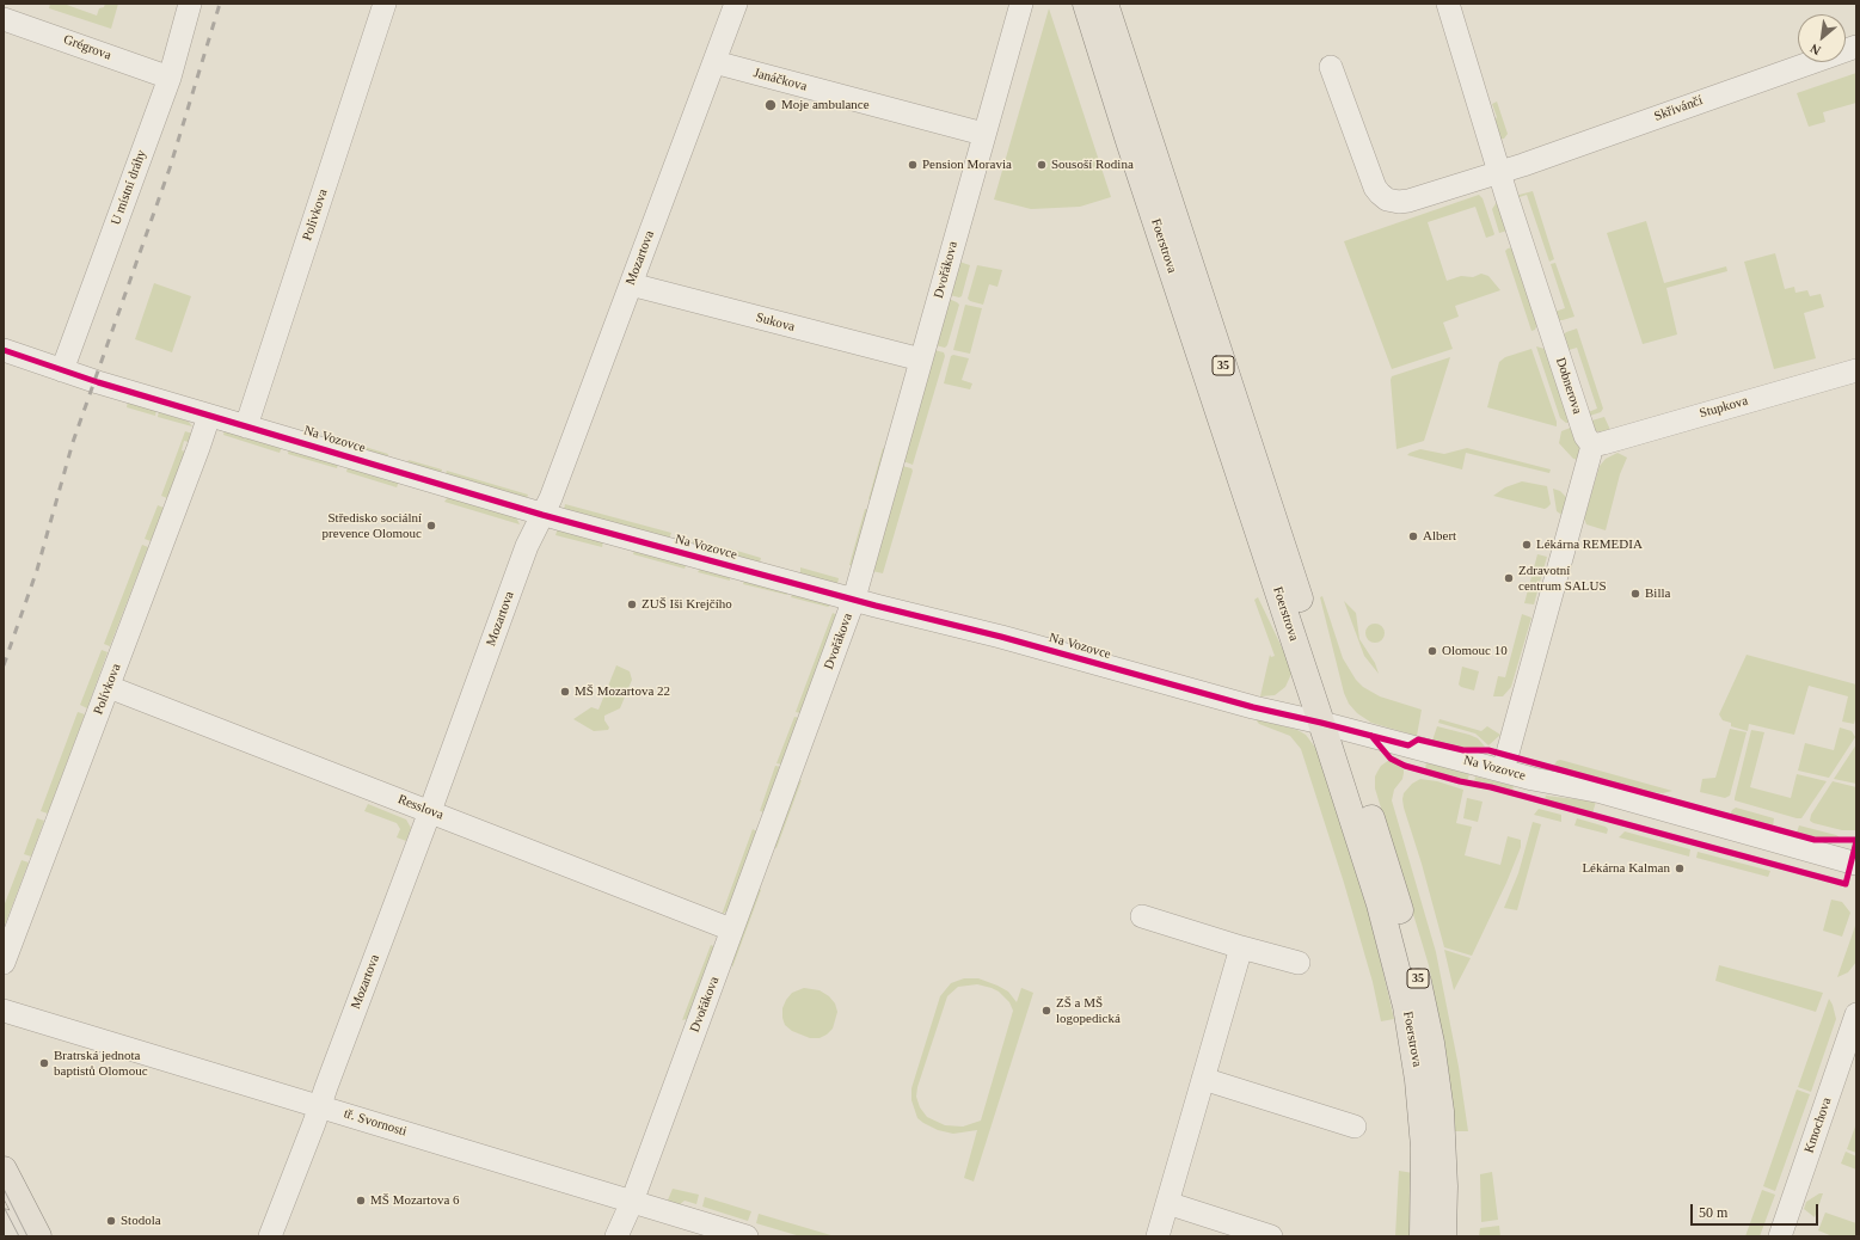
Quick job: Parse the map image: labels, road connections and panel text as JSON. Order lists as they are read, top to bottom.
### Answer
{
  "streets": {
    "main road": ["Foerstrova", "35"],
    "street": [
      "Grégrova",
      "Janáčkova",
      "Skřivánčí",
      "U místní dráhy",
      "Polívkova",
      "Mozartova",
      "Dvořákova",
      "Sukova",
      "Dobnerova",
      "Stupkova",
      "Na Vozovce",
      "Resslova",
      "tř. Svornosti",
      "Kmochova"
    ]
  },
  "crossings": [
    ["Grégrova", "U místní dráhy"],
    ["Janáčkova", "Mozartova"],
    ["Janáčkova", "Dvořákova"],
    ["Skřivánčí", "Dobnerova"],
    ["U místní dráhy", "Na Vozovce"],
    ["Polívkova", "Na Vozovce"],
    ["Polívkova", "Resslova"],
    ["Foerstrova", "Na Vozovce"],
    ["Mozartova", "Sukova"],
    ["Mozartova", "Na Vozovce"],
    ["Mozartova", "Resslova"],
    ["Mozartova", "tř. Svornosti"],
    ["Dvořákova", "Sukova"],
    ["Dvořákova", "Na Vozovce"],
    ["Dvořákova", "Resslova"],
    ["Dvořákova", "tř. Svornosti"],
    ["Dobnerova", "Stupkova"]
  ],
  "places": [
    "Moje ambulance",
    "Pension Moravia",
    "Sousoší Rodina",
    "Středisko sociální prevence Olomouc",
    "Albert",
    "Lékárna REMEDIA",
    "Zdravotní centrum SALUS",
    "Billa",
    "ZUŠ Iši Krejčího",
    "Olomouc 10",
    "MŠ Mozartova 22",
    "Lékárna Kalman",
    "ZŠ a MŠ logopedická",
    "Bratrská jednota baptistů Olomouc",
    "MŠ Mozartova 6",
    "Stodola"
  ],
  "scale_bar": "50 m",
  "north": "bottom left"
}
